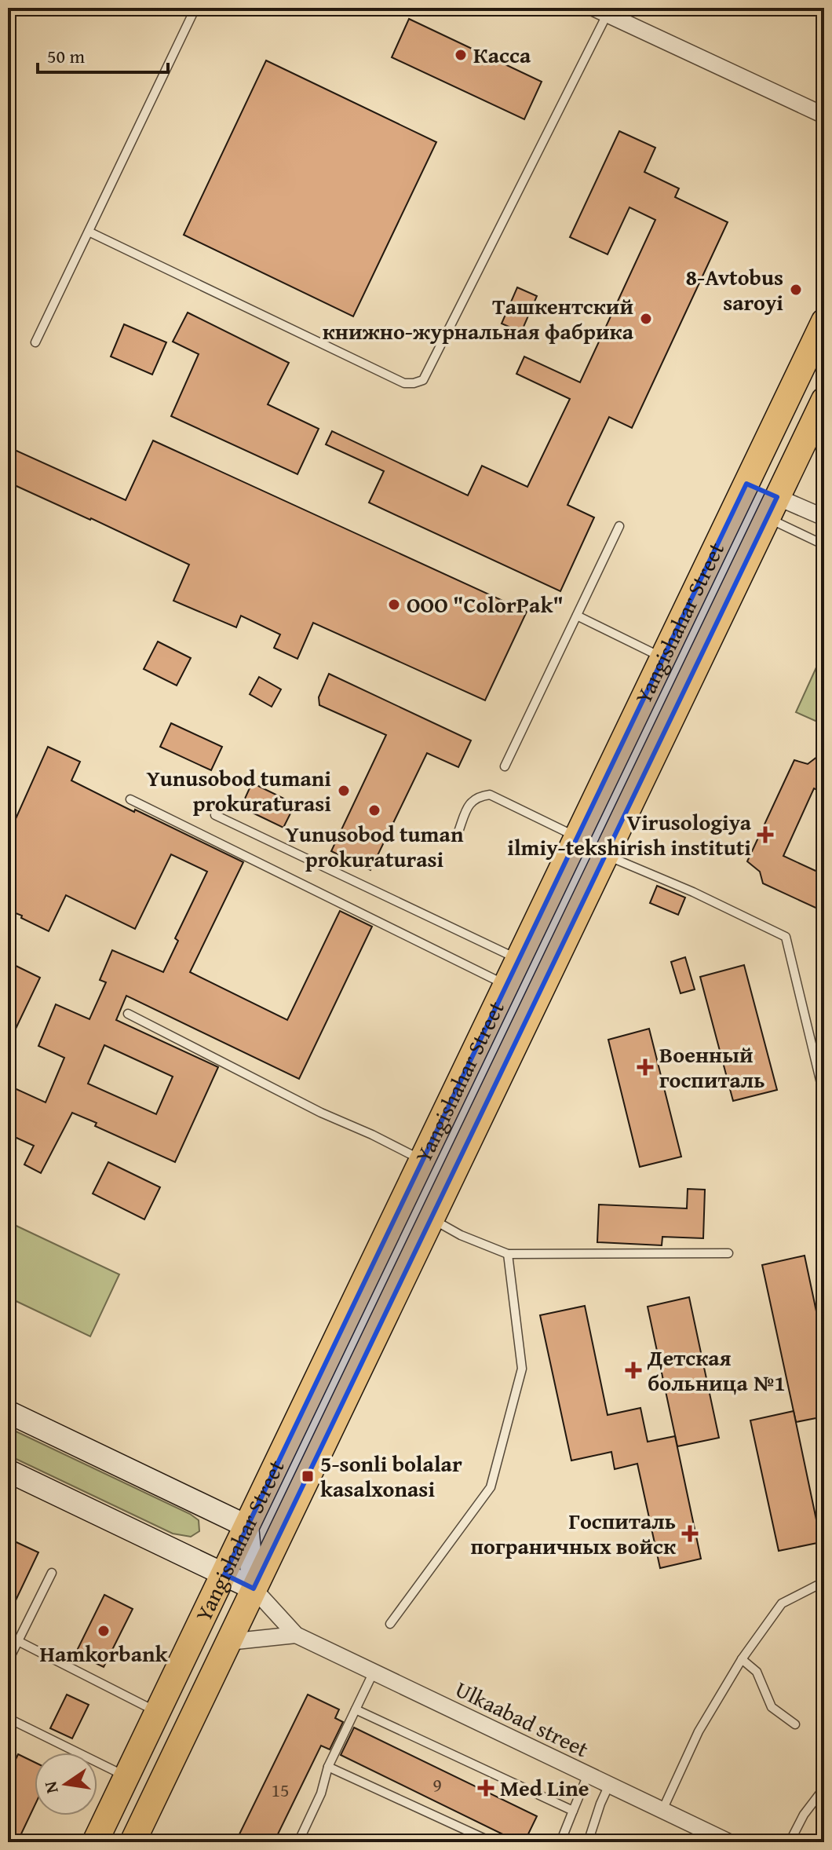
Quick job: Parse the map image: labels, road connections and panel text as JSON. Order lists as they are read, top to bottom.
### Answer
{
  "streets": {
    "main road": ["Yangishahar Street"],
    "street": ["Ulkaabad street"]
  },
  "crossings": [
    ["Yangishahar Street", "Ulkaabad street"]
  ],
  "places": {
    "other": [
      "Касса",
      "8-Avtobus saroyi",
      "Ташкентский книжно-журнальная фабрика",
      "OOO \"ColorPak\"",
      "Yunusobod tumani prokuraturasi",
      "Yunusobod tuman prokuraturasi",
      "Hamkorbank"
    ],
    "health": [
      "Virusologiya ilmiy-tekshirish instituti",
      "Военный госпиталь",
      "Детская больница №1",
      "Госпиталь пограничных войск",
      "Med Line"
    ],
    "transit": ["5-sonli bolalar kasalxonasi"]
  },
  "house_numbers": ["9", "15"],
  "scale_bar": "50 m",
  "north": "left"
}
